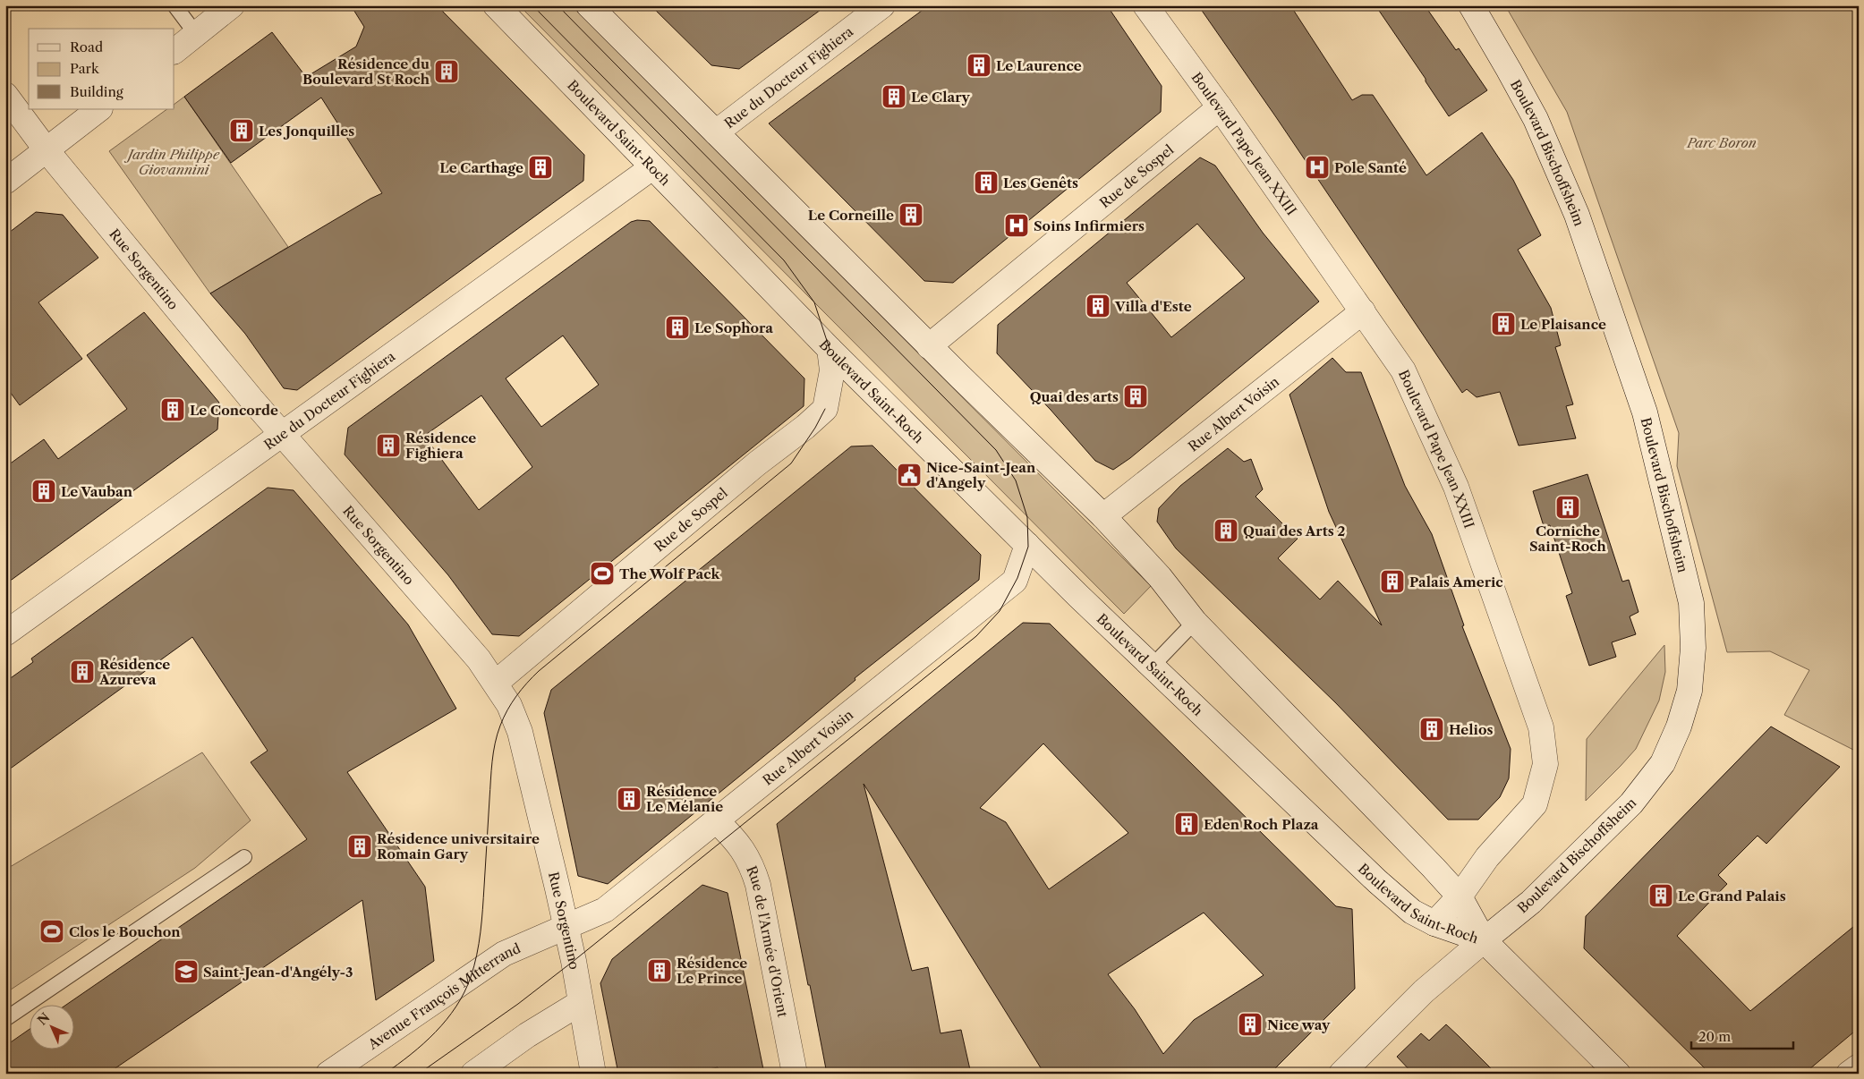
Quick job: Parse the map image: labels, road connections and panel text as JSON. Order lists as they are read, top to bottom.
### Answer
{
  "streets": {
    "street": [
      "Rue du Docteur Fighiera",
      "Boulevard Saint-Roch",
      "Boulevard Pape Jean XXIII",
      "Boulevard Bischoffsheim",
      "Rue de Sospel",
      "Rue Sorgentino",
      "Rue Albert Voisin",
      "Rue de l'Armée d'Orient",
      "Avenue François Mitterrand"
    ]
  },
  "crossings": [
    ["Rue du Docteur Fighiera", "Boulevard Saint-Roch"],
    ["Rue du Docteur Fighiera", "Rue Sorgentino"],
    ["Boulevard Saint-Roch", "Boulevard Pape Jean XXIII"],
    ["Boulevard Saint-Roch", "Boulevard Bischoffsheim"],
    ["Boulevard Saint-Roch", "Rue de Sospel"],
    ["Boulevard Saint-Roch", "Rue Albert Voisin"],
    ["Boulevard Pape Jean XXIII", "Rue de Sospel"],
    ["Boulevard Pape Jean XXIII", "Rue Albert Voisin"],
    ["Rue de Sospel", "Rue Sorgentino"],
    ["Rue Sorgentino", "Rue Albert Voisin"],
    ["Rue Sorgentino", "Avenue François Mitterrand"],
    ["Rue Albert Voisin", "Rue de l'Armée d'Orient"],
    ["Rue Albert Voisin", "Avenue François Mitterrand"]
  ],
  "parks": ["Parc Boron", "Jardin Philippe Giovannini"],
  "places": {
    "building": [
      "Le Laurence",
      "Résidence du Boulevard St Roch",
      "Le Clary",
      "Les Jonquilles",
      "Le Carthage",
      "Les Genêts",
      "Le Corneille",
      "Villa d'Este",
      "Le Plaisance",
      "Le Sophora",
      "Quai des arts",
      "Le Concorde",
      "Résidence Fighiera",
      "Le Vauban",
      "Corniche Saint-Roch",
      "Quai des Arts 2",
      "Palais Americ",
      "Résidence Azureva",
      "Helios",
      "Résidence Le Mélanie",
      "Eden Roch Plaza",
      "Résidence universitaire Romain Gary",
      "Le Grand Palais",
      "Résidence Le Prince",
      "Nice way"
    ],
    "hospital": ["Pole Santé", "Soins Infirmiers"],
    "public building": ["Nice-Saint-Jean d'Angely"],
    "sports": ["The Wolf Pack", "Clos le Bouchon"],
    "school or university": ["Saint-Jean-d'Angély-3"]
  },
  "legend": ["Road", "Park", "Building"],
  "scale_bar": "20 m",
  "north": "top left"
}
